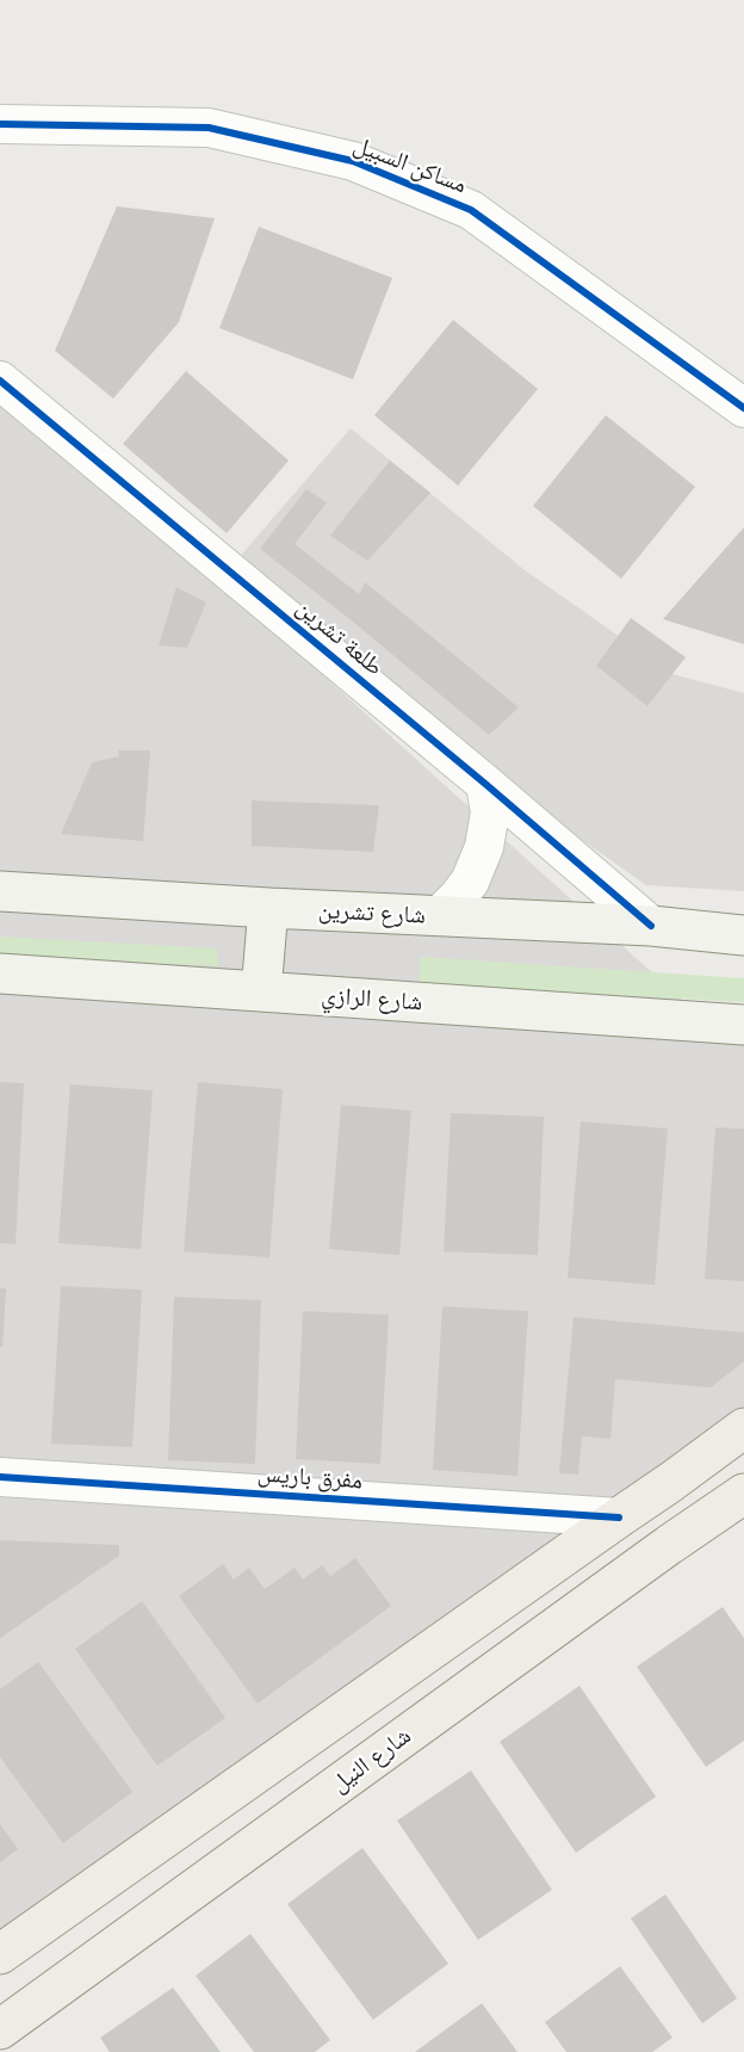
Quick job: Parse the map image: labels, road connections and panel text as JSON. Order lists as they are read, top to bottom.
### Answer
{
  "streets": {
    "main road": ["شارع تشرين", "شارع الرازي", "شارع النيل"],
    "street": ["مساكن السبيل", "طلعة تشرين", "مفرق باريس"]
  },
  "crossings": [
    ["طلعة تشرين", "شارع تشرين"]
  ]
}
